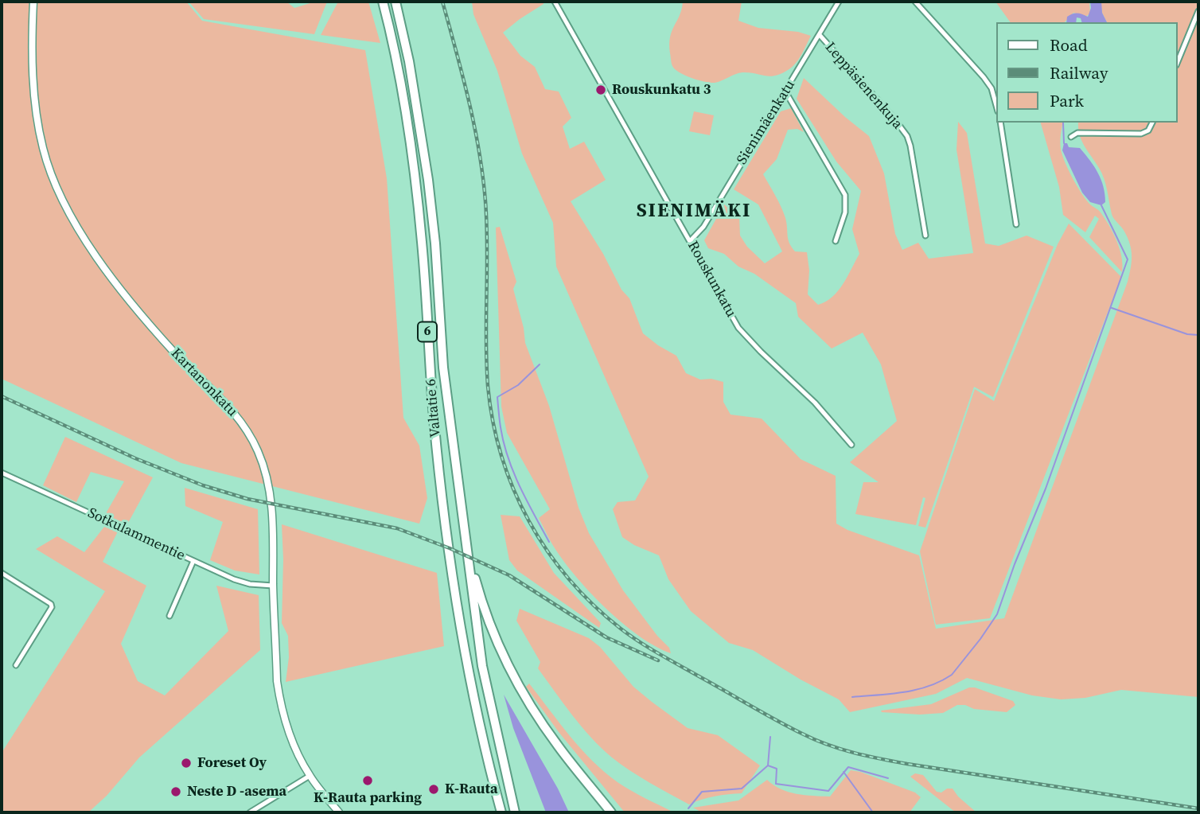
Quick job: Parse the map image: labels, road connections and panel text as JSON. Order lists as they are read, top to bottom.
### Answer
{
  "streets": {
    "highway": ["6", "Valtatie 6"],
    "main road": ["Kartanonkatu"],
    "street": [
      "Leppäsienenkuja",
      "Sienimäenkatu",
      "Rouskunkatu",
      "Sotkulammentie"
    ]
  },
  "crossings": [
    ["Leppäsienenkuja", "Sienimäenkatu"],
    ["Sienimäenkatu", "Rouskunkatu"],
    ["Kartanonkatu", "Sotkulammentie"]
  ],
  "districts": ["SIENIMÄKI"],
  "places": [
    "Rouskunkatu 3",
    "Foreset Oy",
    "K-Rauta parking",
    "K-Rauta",
    "Neste D -asema"
  ],
  "legend": ["Road", "Railway", "Park"]
}
